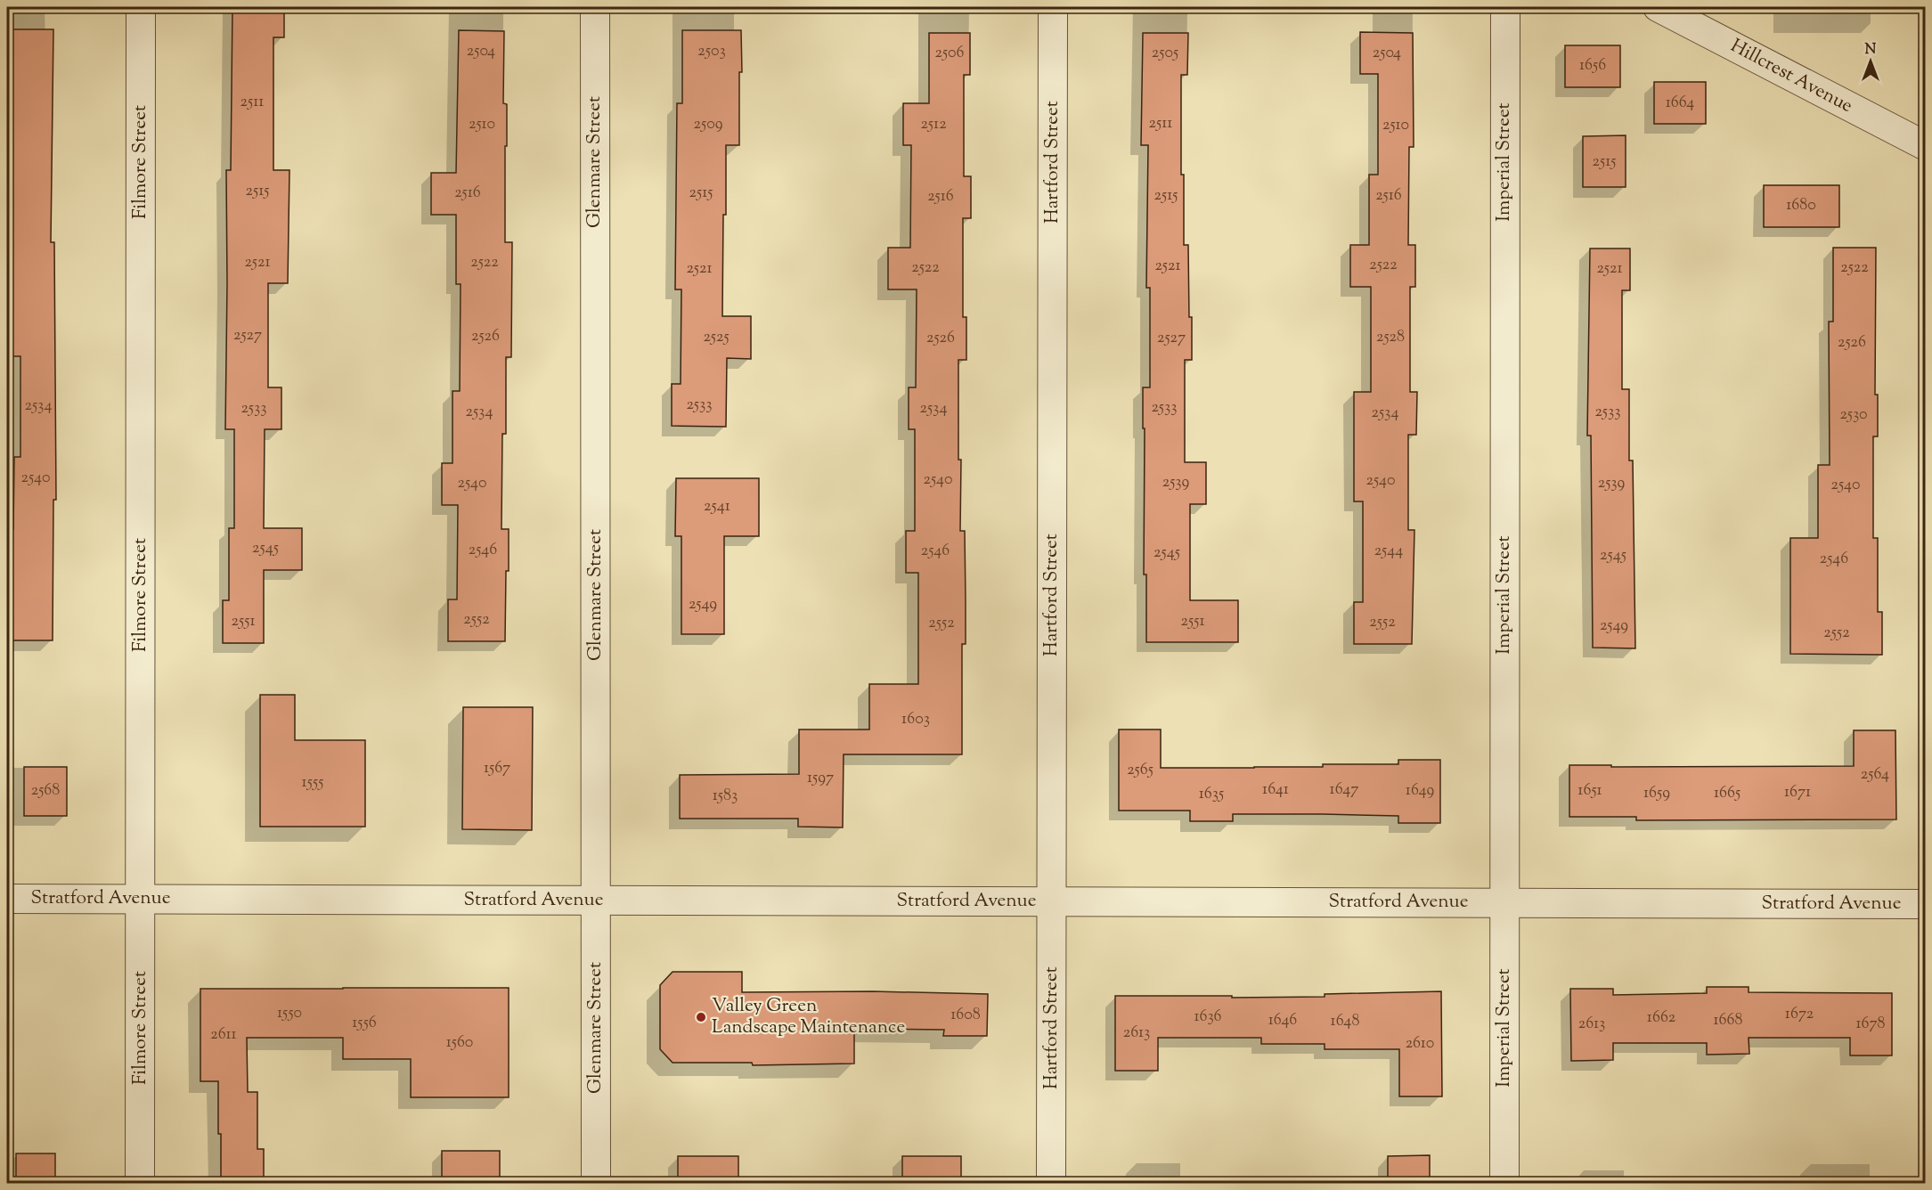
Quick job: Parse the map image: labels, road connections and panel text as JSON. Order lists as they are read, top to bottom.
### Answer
{
  "streets": {
    "street": [
      "Hillcrest Avenue",
      "Filmore Street",
      "Glenmare Street",
      "Hartford Street",
      "Imperial Street",
      "Stratford Avenue"
    ]
  },
  "crossings": [
    ["Filmore Street", "Stratford Avenue"],
    ["Glenmare Street", "Stratford Avenue"],
    ["Hartford Street", "Stratford Avenue"],
    ["Imperial Street", "Stratford Avenue"]
  ],
  "places": ["Valley Green Landscape Maintenance"],
  "house_numbers": [
    "2504",
    "2503",
    "2506",
    "2505",
    "2504",
    "1656",
    "2511",
    "1664",
    "2511",
    "2510",
    "2509",
    "2512",
    "2510",
    "2515",
    "2515",
    "2516",
    "2515",
    "2515",
    "2516",
    "2516",
    "1680",
    "2521",
    "2522",
    "2522",
    "2521",
    "2522",
    "2522",
    "2521",
    "2521",
    "2527",
    "2526",
    "2525",
    "2528",
    "2526",
    "2527",
    "2526",
    "2533",
    "2534",
    "2533",
    "2533",
    "2534",
    "2534",
    "2533",
    "2534",
    "2530",
    "2540",
    "2540",
    "2540",
    "2539",
    "2540",
    "2539",
    "2540",
    "2541",
    "2545",
    "2546",
    "2546",
    "2544",
    "2545",
    "2545",
    "2546",
    "2549",
    "2552",
    "2551",
    "2551",
    "2552",
    "2552",
    "2549",
    "2552",
    "1603",
    "1567",
    "2565",
    "2564",
    "1597",
    "1555",
    "1641",
    "1647",
    "2568",
    "1649",
    "1651",
    "1671",
    "1659",
    "1665",
    "1635",
    "1583",
    "1550",
    "1672",
    "1608",
    "1636",
    "1662",
    "1646",
    "1668",
    "1648",
    "1556",
    "2613",
    "1678",
    "2613",
    "2611",
    "1560",
    "2610"
  ],
  "north": "top"
}
